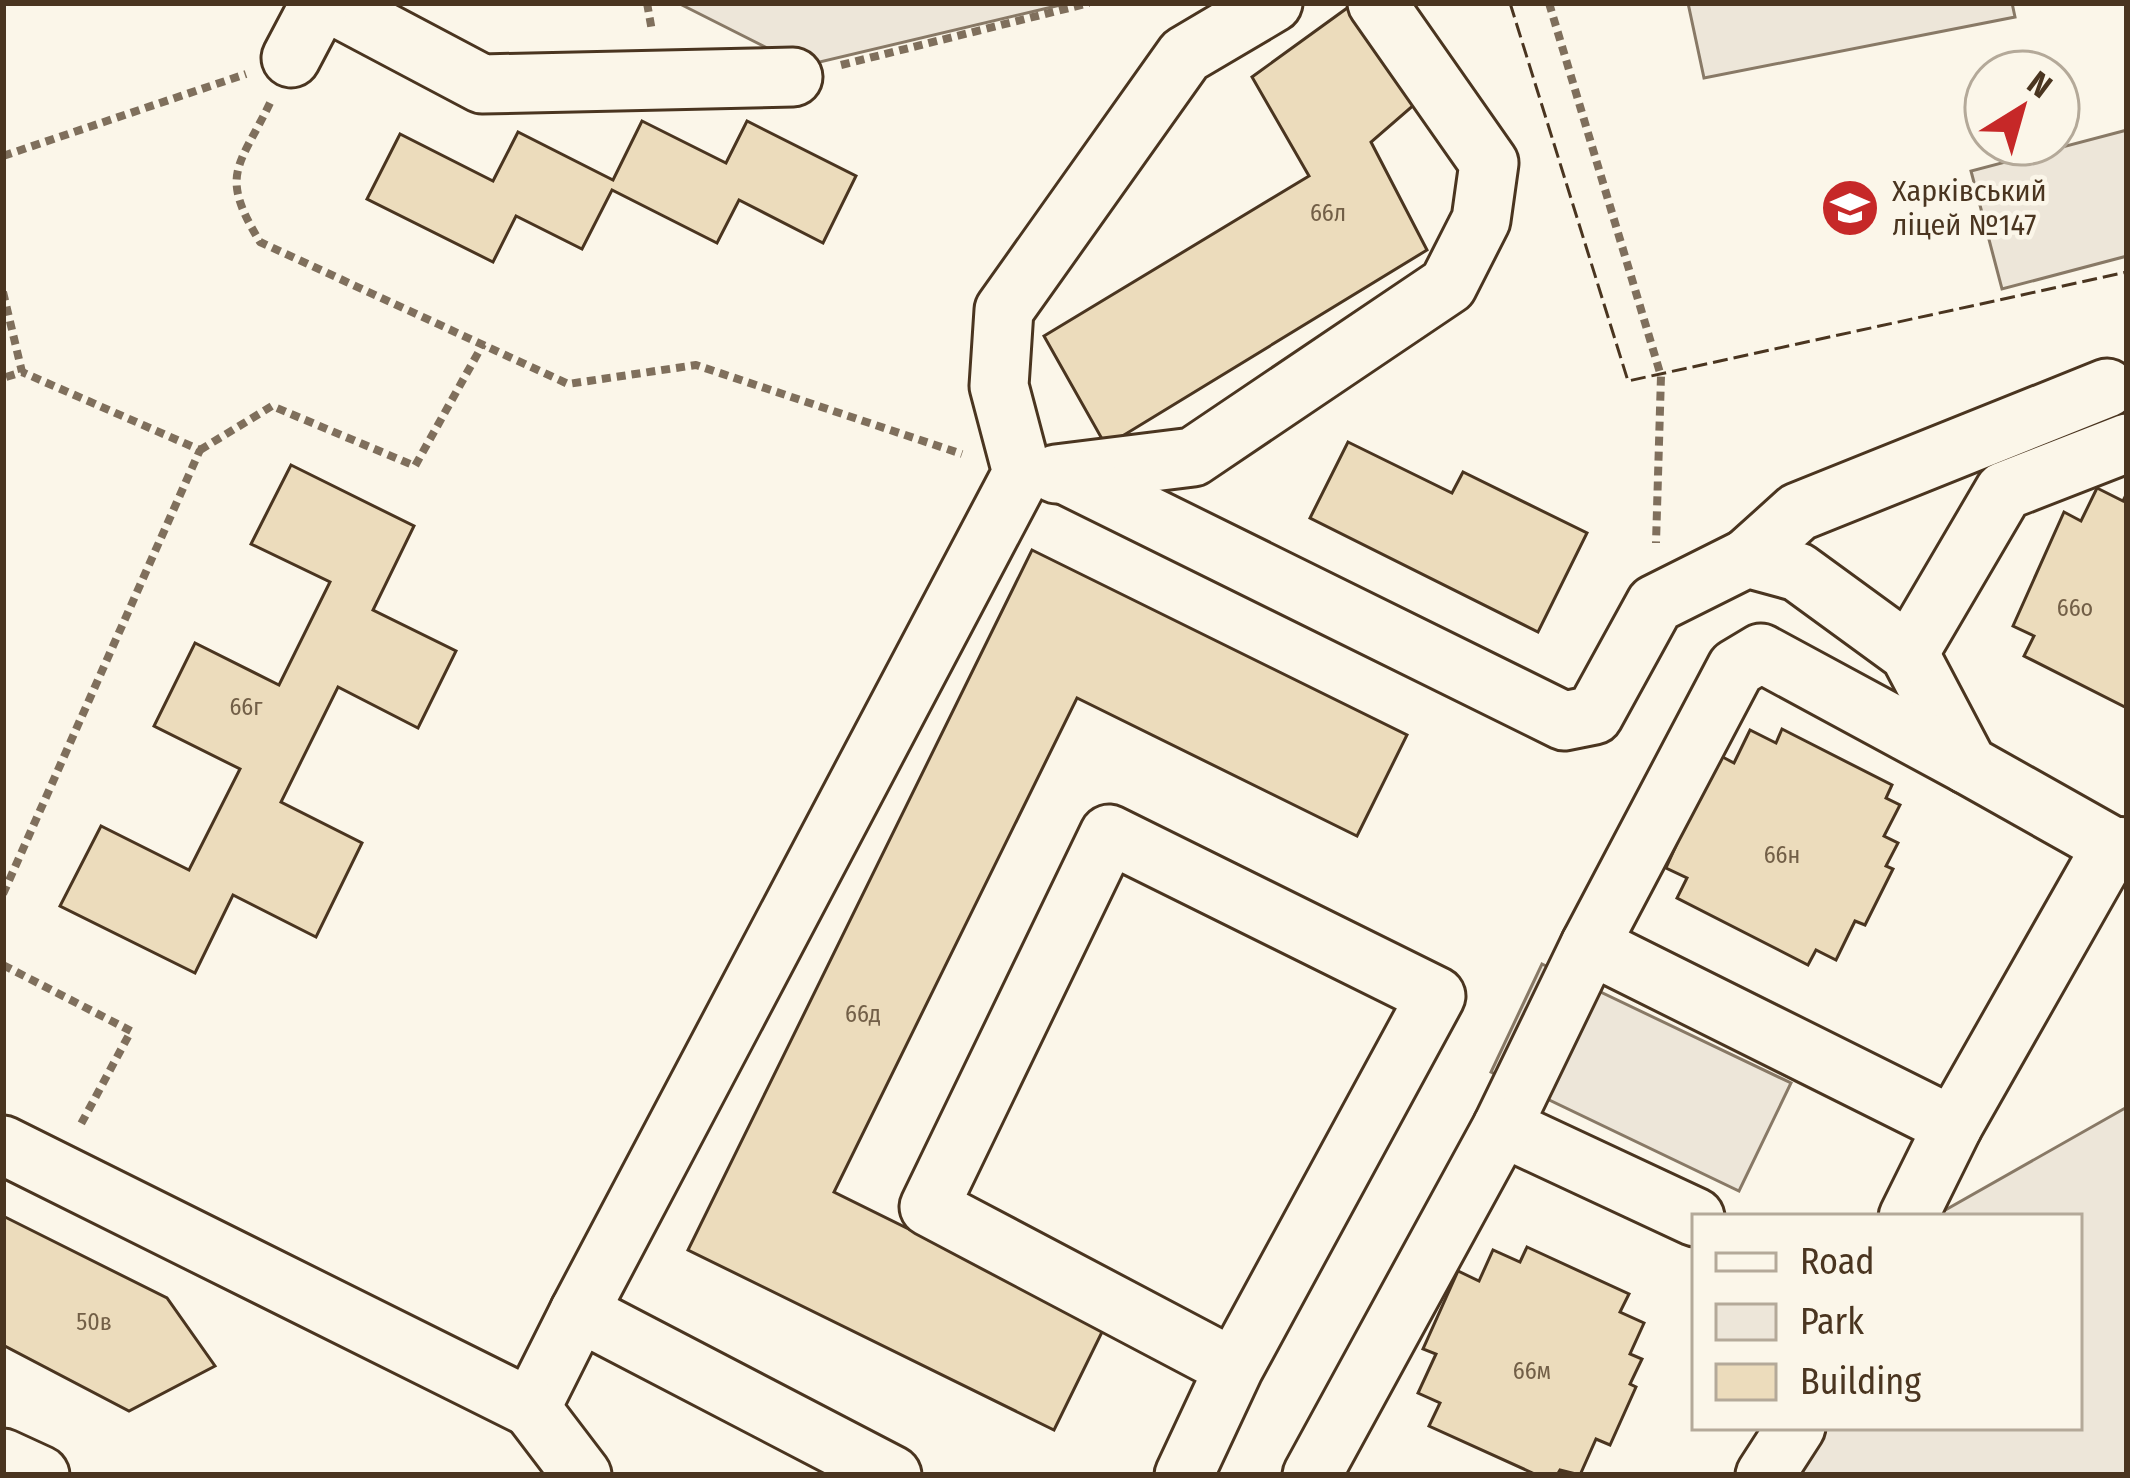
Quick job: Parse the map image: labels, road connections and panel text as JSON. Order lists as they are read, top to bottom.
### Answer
{
  "places": {
    "school or university": ["Харківський ліцей №147"]
  },
  "house_numbers": [
    "66л",
    "66о",
    "66г",
    "66н",
    "66д",
    "50в",
    "66м"
  ],
  "legend": ["Road", "Park", "Building"],
  "north": "top right"
}
